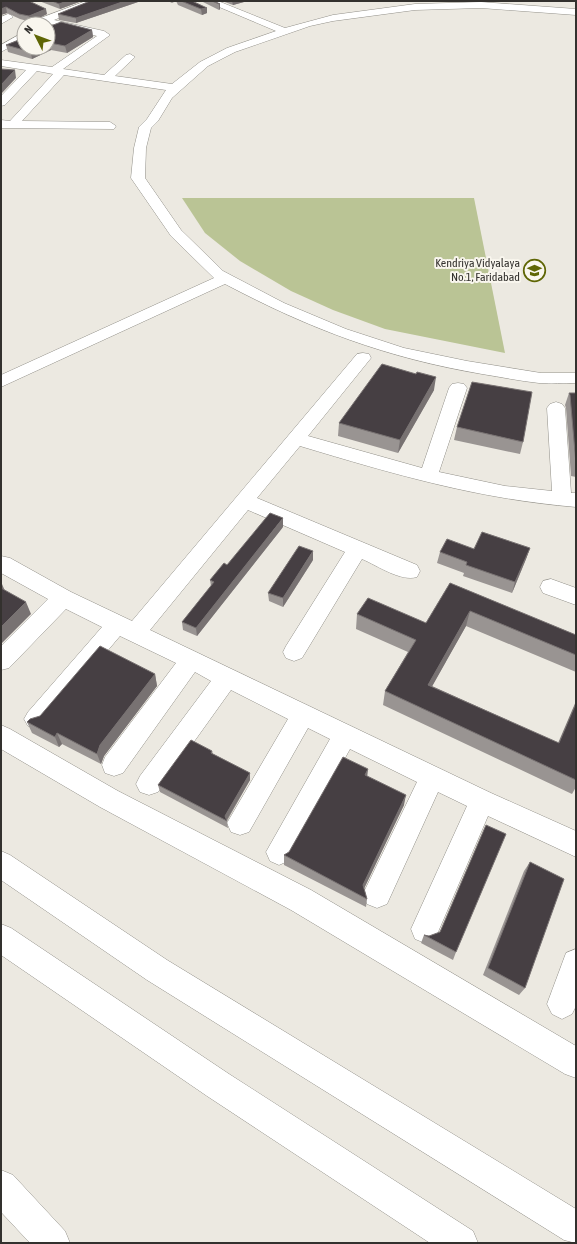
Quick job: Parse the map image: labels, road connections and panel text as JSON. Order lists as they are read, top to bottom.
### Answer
{
  "places": {
    "school or university": ["Kendriya Vidyalaya No.1, Faridabad"]
  },
  "north": "top left"
}
